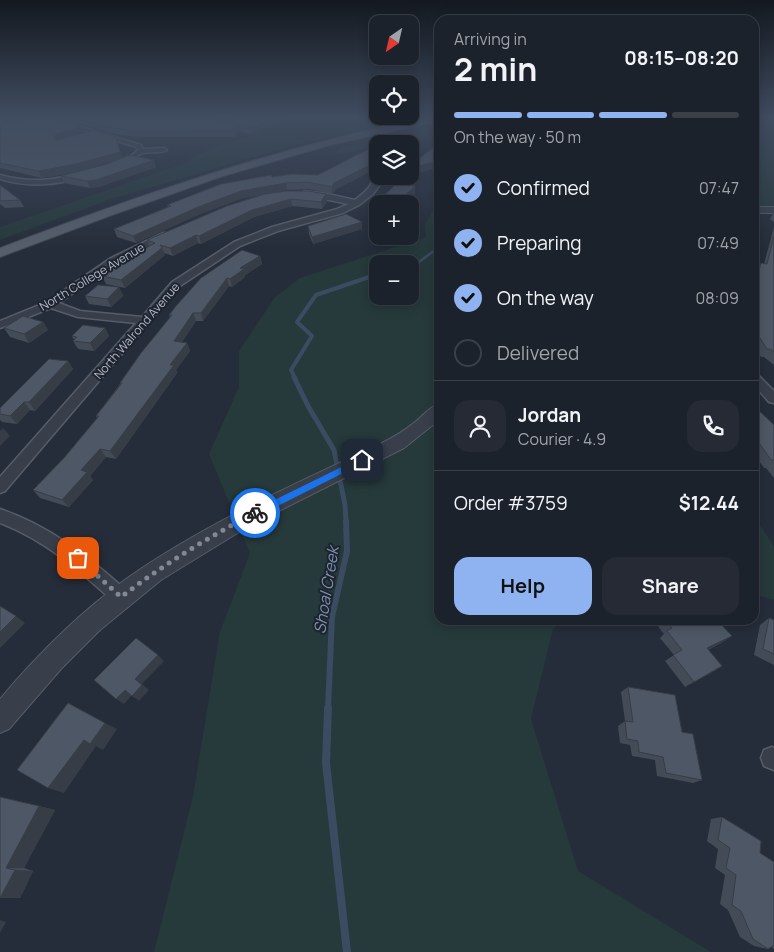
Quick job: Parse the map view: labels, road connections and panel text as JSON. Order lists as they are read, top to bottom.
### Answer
{
  "streets": {
    "street": ["North College Avenue", "North Walrond Avenue"]
  },
  "water": ["Shoal Creek"],
  "north": "bottom left",
  "page": {
    "map_buttons": ["+", "−"],
    "heading": ["2 min", "Arriving in", "08:15–08:20"],
    "panel": [
      "Jordan",
      "Courier · 4.9",
      "Order #3759",
      "$12.44"
    ],
    "bar": "On the way · 50 m",
    "list": [
      ["Confirmed", "07:47"],
      ["Preparing", "07:49"],
      ["On the way", "08:09"],
      "Delivered"
    ],
    "buttons": ["Help", "Share"]
  }
}
